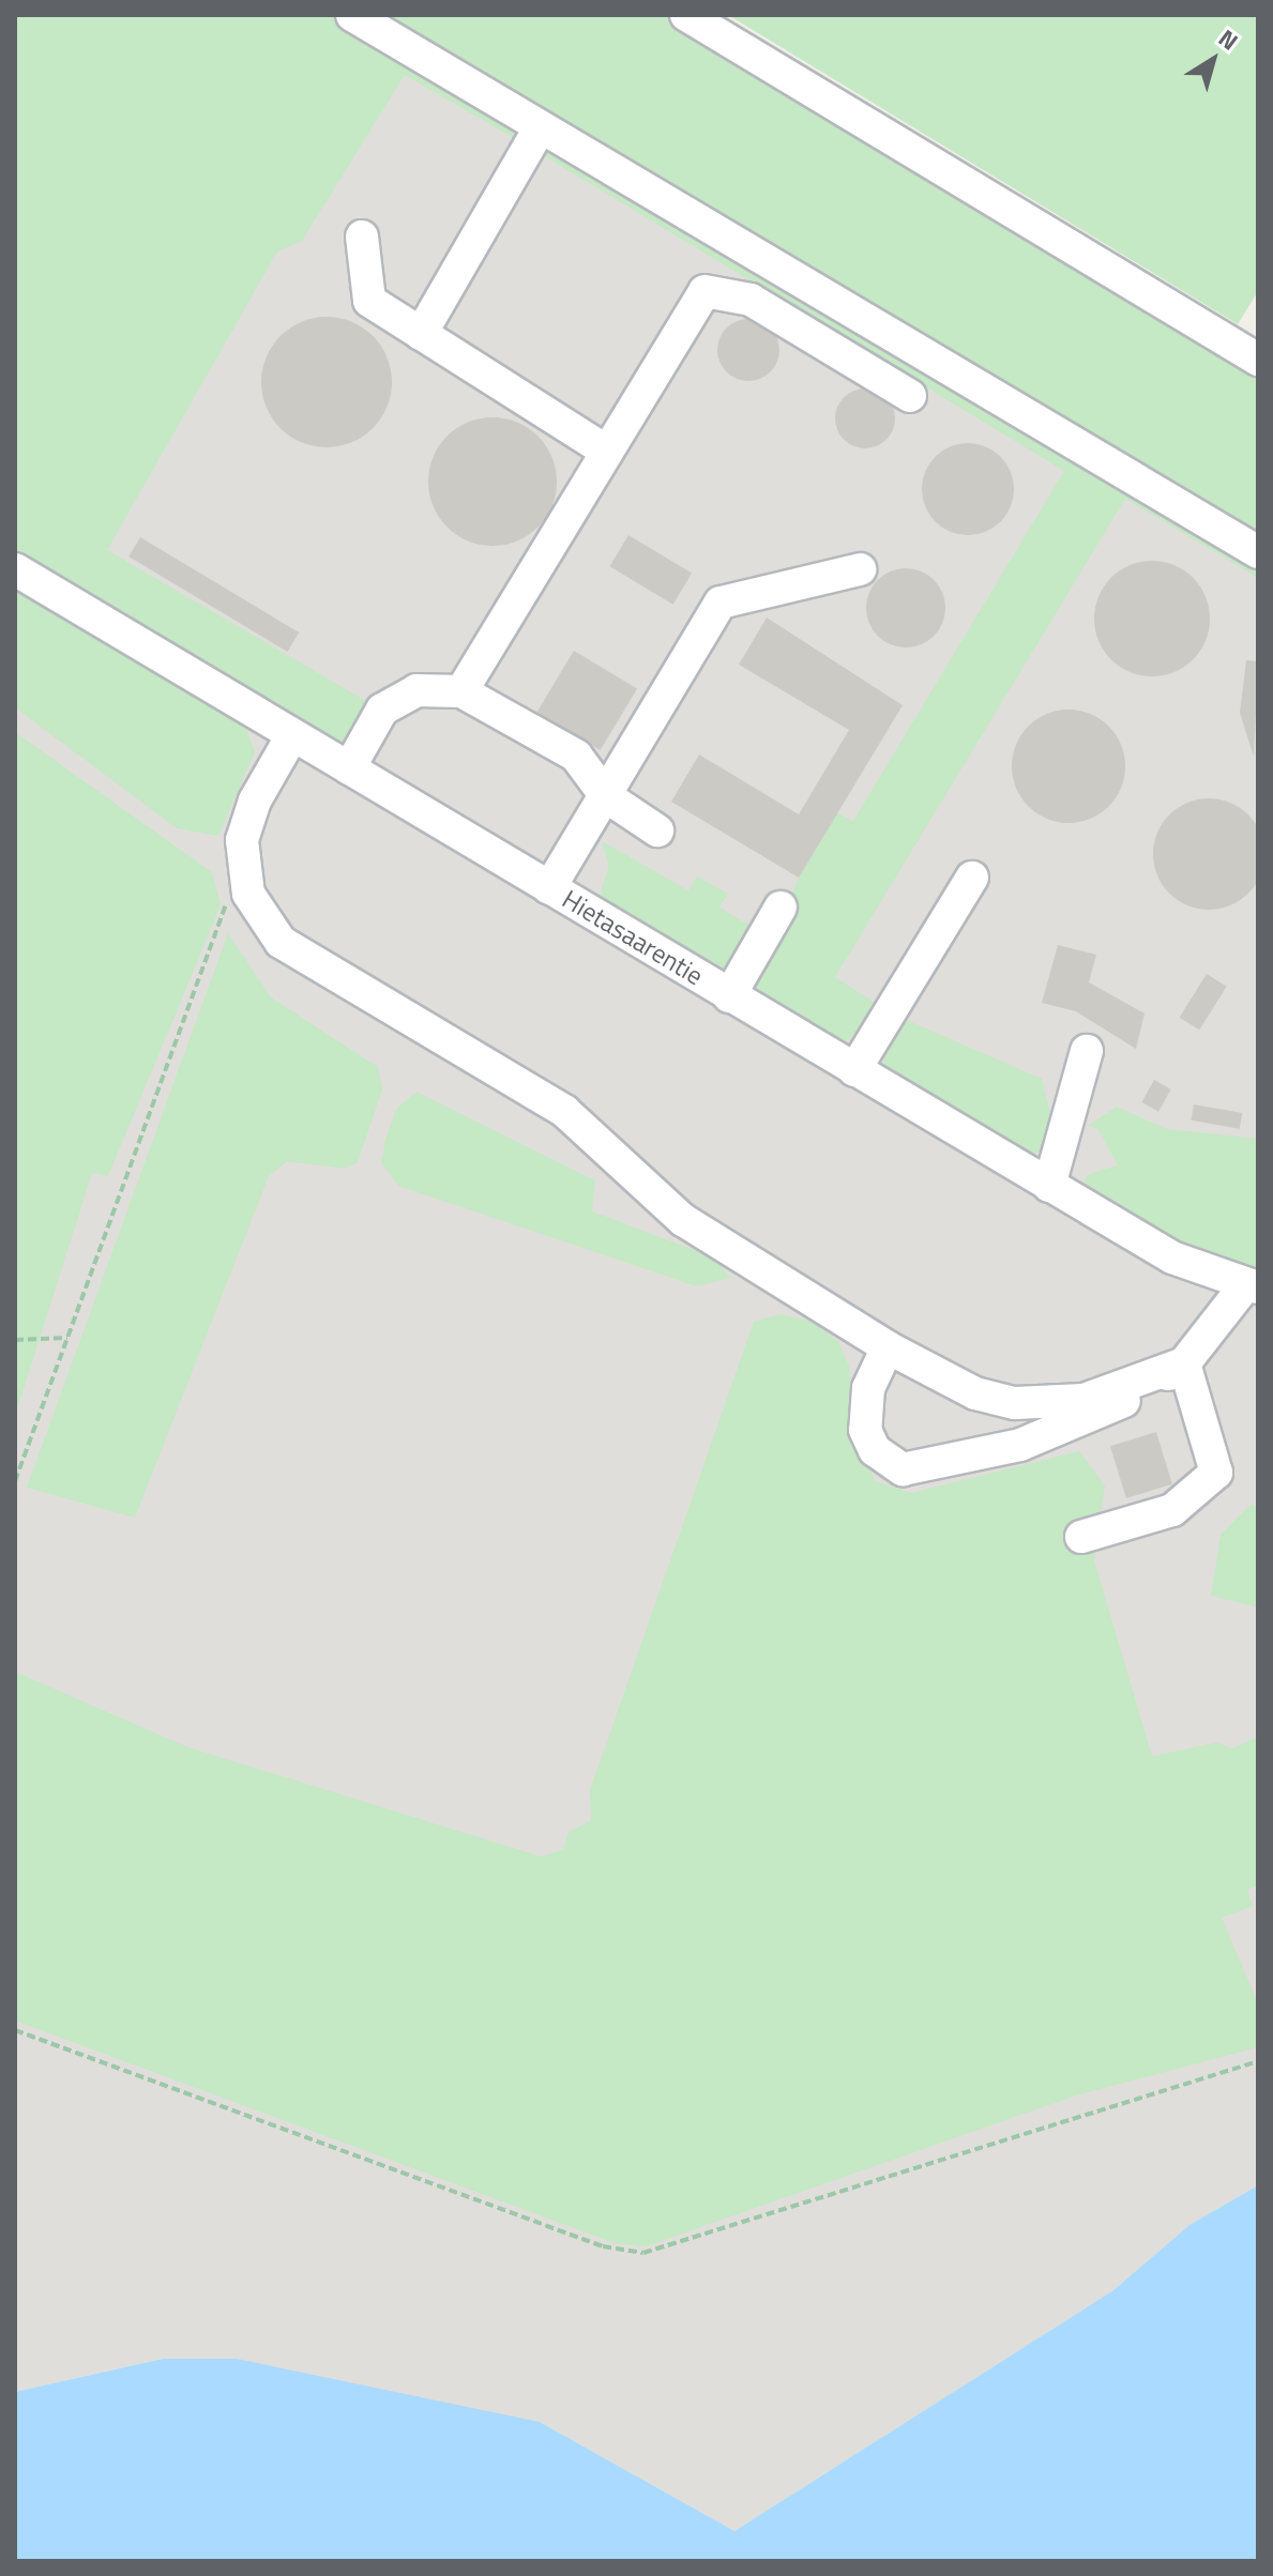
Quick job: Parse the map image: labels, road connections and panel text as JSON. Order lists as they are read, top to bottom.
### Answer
{
  "streets": {
    "street": ["Hietasaarentie"]
  },
  "north": "top right"
}
